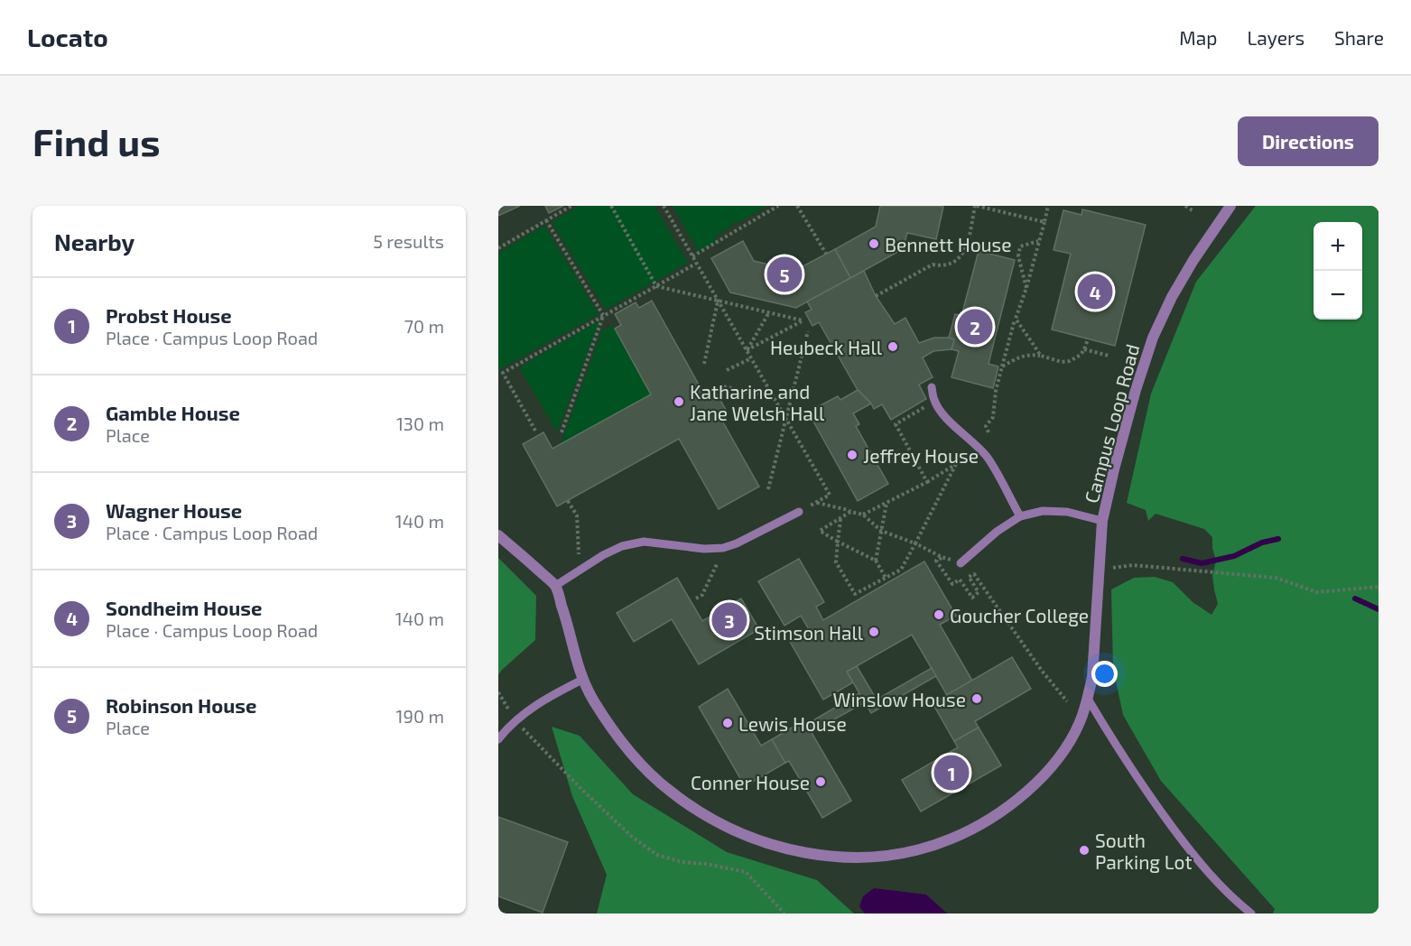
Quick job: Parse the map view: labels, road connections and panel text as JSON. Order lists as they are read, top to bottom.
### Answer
{
  "streets": {
    "street": ["Campus Loop Road"]
  },
  "places": [
    "Bennett House",
    "Heubeck Hall",
    "Katharine and Jane Welsh Hall",
    "Jeffrey House",
    "Goucher College",
    "Stimson Hall",
    "Winslow House",
    "Lewis House",
    "Conner House",
    "South Parking Lot"
  ],
  "page": {
    "header": "Locato",
    "nav": ["Map", "Layers", "Share"],
    "buttons": "Directions",
    "title": "Find us",
    "heading": ["Nearby", "5 results"],
    "map_buttons": ["+", "−"],
    "pins": [
      "5",
      "4",
      "2",
      "3",
      "1"
    ],
    "list": [
      {
        "mark": "1",
        "name": "Probst House",
        "note": "Place · Campus Loop Road",
        "value": "70 m"
      },
      {
        "mark": "2",
        "name": "Gamble House",
        "note": "Place",
        "value": "130 m"
      },
      {
        "mark": "3",
        "name": "Wagner House",
        "note": "Place · Campus Loop Road",
        "value": "140 m"
      },
      {
        "mark": "4",
        "name": "Sondheim House",
        "note": "Place · Campus Loop Road",
        "value": "140 m"
      },
      {
        "mark": "5",
        "name": "Robinson House",
        "note": "Place",
        "value": "190 m"
      }
    ]
  }
}
